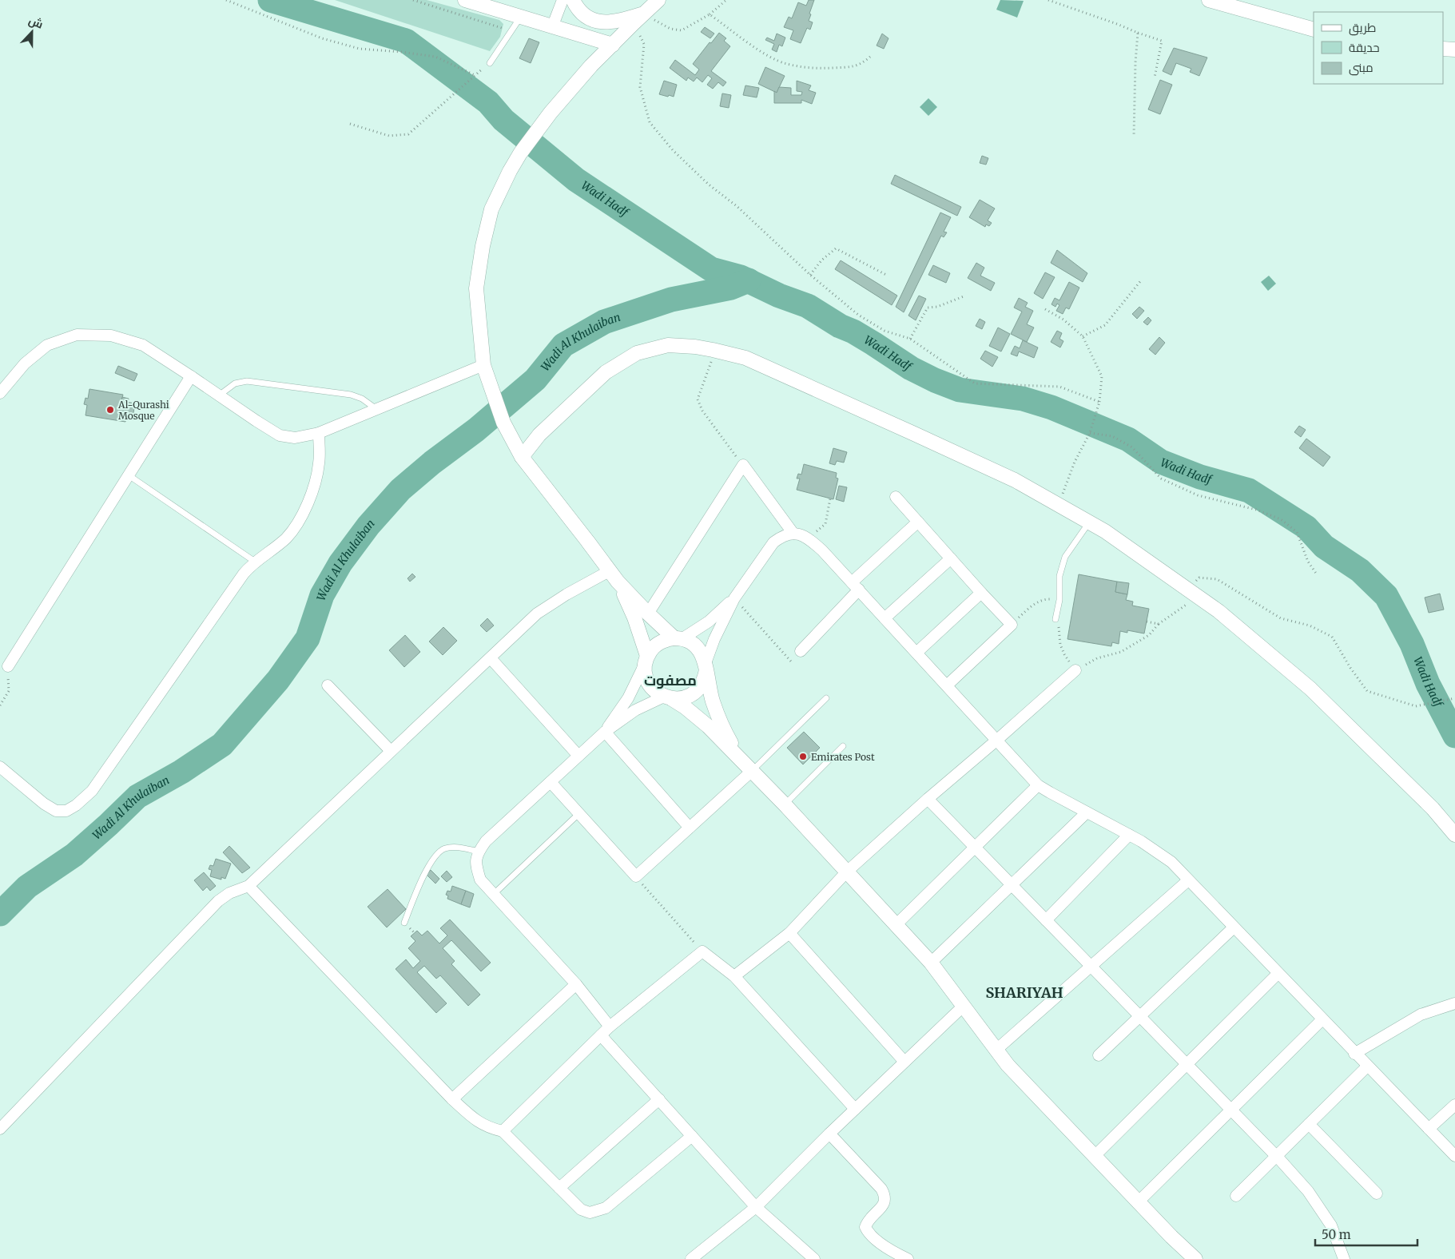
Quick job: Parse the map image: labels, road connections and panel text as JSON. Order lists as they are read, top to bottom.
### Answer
{
  "districts": ["مصفوت", "SHARIYAH"],
  "water": ["Wadi Hadf", "Wadi Al Khulaiban"],
  "places": ["Al-Qurashi Mosque", "Emirates Post"],
  "legend": ["طريق", "حديقة", "مبنى"],
  "scale_bar": "50 m",
  "north": "top"
}
